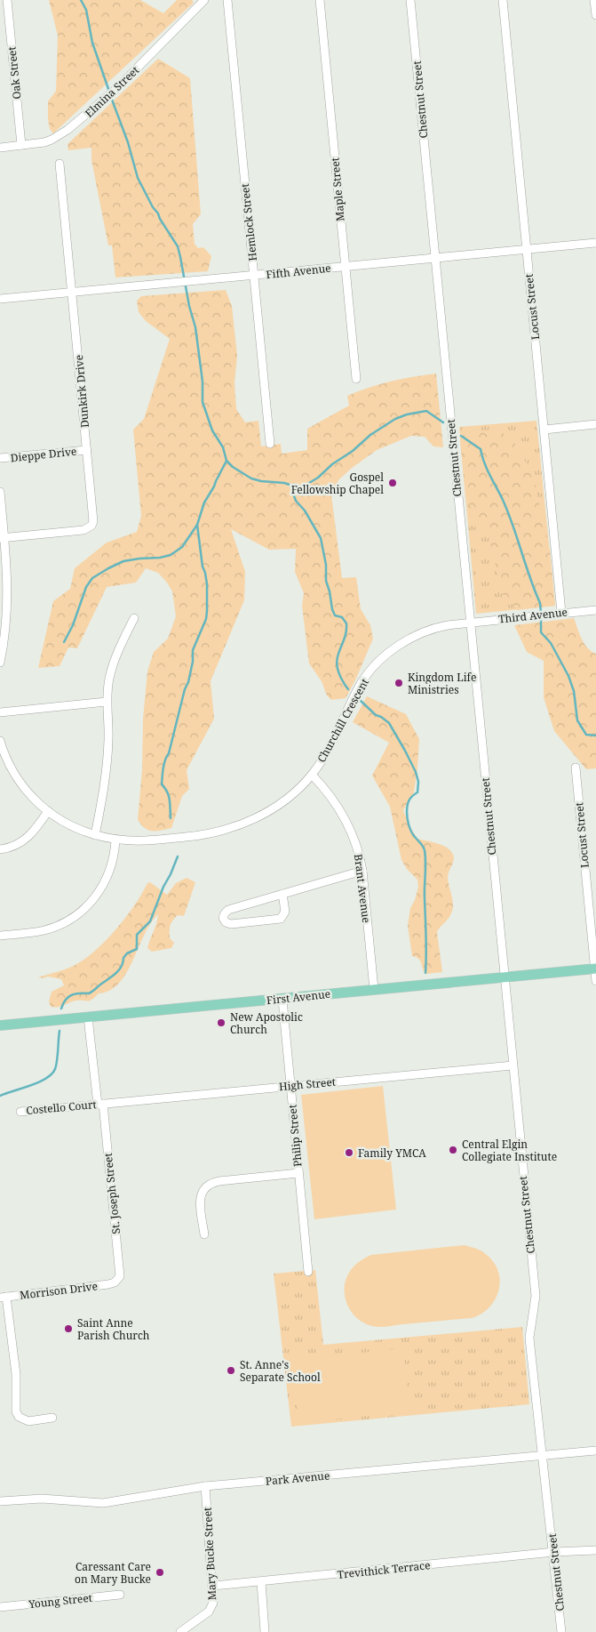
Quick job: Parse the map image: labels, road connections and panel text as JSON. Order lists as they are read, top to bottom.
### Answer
{
  "streets": {
    "main road": ["First Avenue"],
    "street": [
      "Oak Street",
      "Elmina Street",
      "Chestnut Street",
      "Maple Street",
      "Hemlock Street",
      "Fifth Avenue",
      "Locust Street",
      "Dunkirk Drive",
      "Dieppe Drive",
      "Third Avenue",
      "Churchill Crescent",
      "Brant Avenue",
      "High Street",
      "Costello Court",
      "Philip Street",
      "St. Joseph Street",
      "Morrison Drive",
      "Park Avenue",
      "Mary Bucke Street",
      "Trevithick Terrace",
      "Young Street"
    ]
  },
  "crossings": [
    ["Oak Street", "Elmina Street"],
    ["Chestnut Street", "Fifth Avenue"],
    ["Chestnut Street", "Third Avenue"],
    ["Chestnut Street", "Churchill Crescent"],
    ["Chestnut Street", "First Avenue"],
    ["Chestnut Street", "High Street"],
    ["Chestnut Street", "Park Avenue"],
    ["Chestnut Street", "Trevithick Terrace"],
    ["Maple Street", "Fifth Avenue"],
    ["Hemlock Street", "Fifth Avenue"],
    ["Fifth Avenue", "Locust Street"],
    ["Fifth Avenue", "Dunkirk Drive"],
    ["Locust Street", "Third Avenue"],
    ["Locust Street", "First Avenue"],
    ["Dunkirk Drive", "Dieppe Drive"],
    ["Third Avenue", "Churchill Crescent"],
    ["Churchill Crescent", "Brant Avenue"],
    ["Brant Avenue", "First Avenue"],
    ["First Avenue", "Philip Street"],
    ["First Avenue", "St. Joseph Street"],
    ["High Street", "Costello Court"],
    ["High Street", "Philip Street"],
    ["High Street", "St. Joseph Street"],
    ["Costello Court", "St. Joseph Street"],
    ["St. Joseph Street", "Morrison Drive"],
    ["Park Avenue", "Mary Bucke Street"],
    ["Mary Bucke Street", "Trevithick Terrace"]
  ],
  "places": [
    "Gospel Fellowship Chapel",
    "Kingdom Life Ministries",
    "New Apostolic Church",
    "Central Elgin Collegiate Institute",
    "Family YMCA",
    "Saint Anne Parish Church",
    "St. Anne's Separate School",
    "Caressant Care on Mary Bucke"
  ]
}
